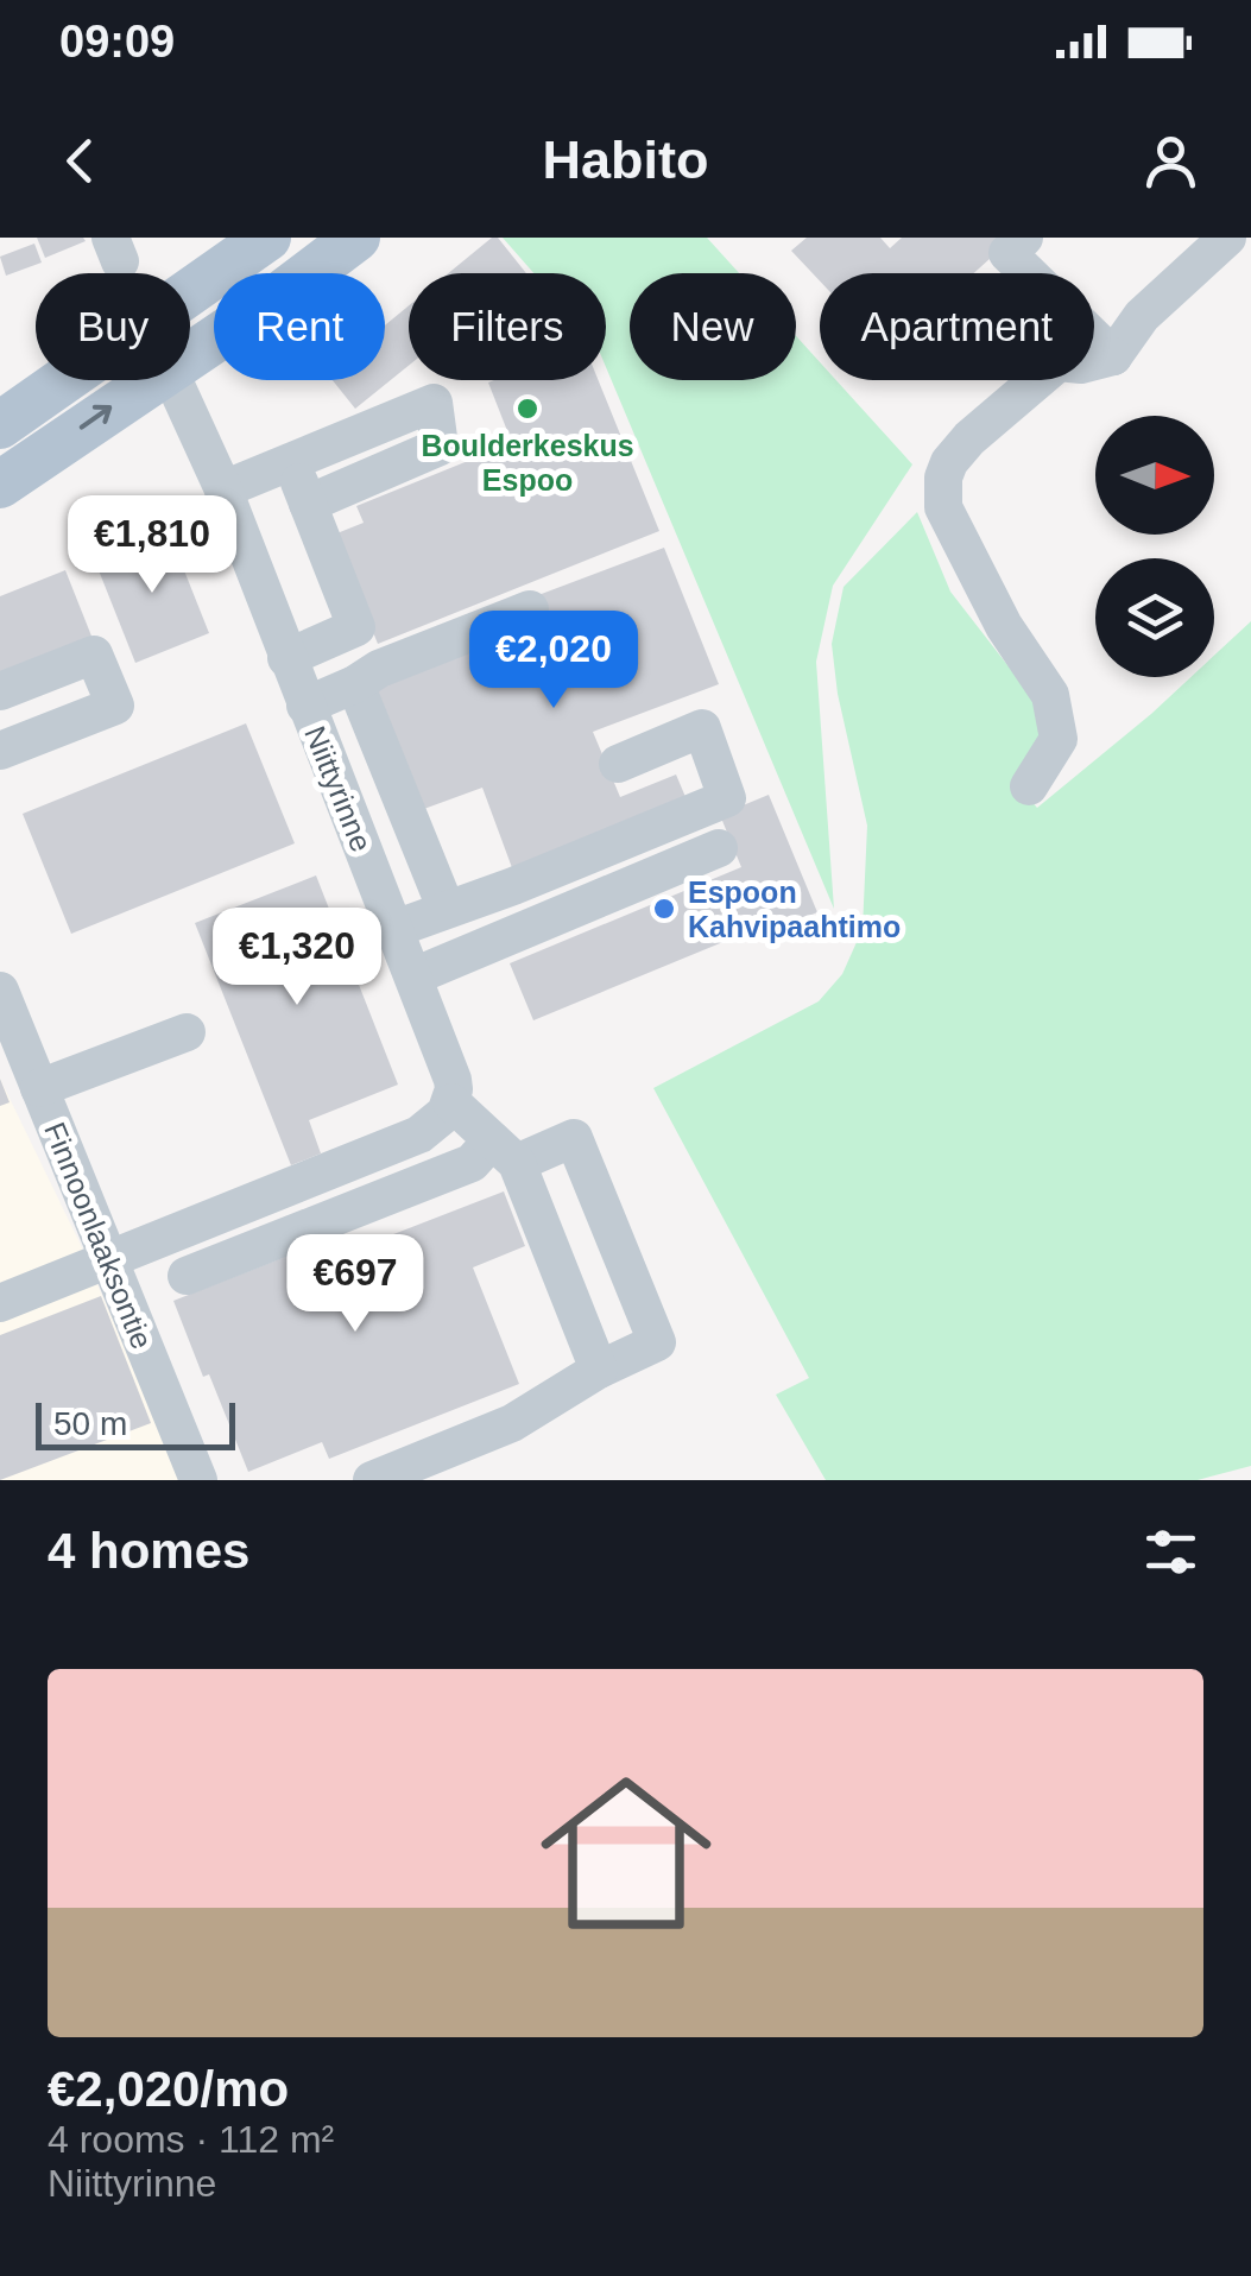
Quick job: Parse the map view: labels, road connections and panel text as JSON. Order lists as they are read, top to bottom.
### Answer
{
  "streets": {
    "street": ["Niittyrinne", "Finnoonlaaksontie"]
  },
  "places": ["Boulderkeskus Espoo", "Espoon Kahvipaahtimo"],
  "scale_bar": "50 m",
  "north": "right",
  "page": {
    "status": "09:09",
    "header": "Habito",
    "chip": [
      "Buy",
      "Rent",
      "Filters",
      "New",
      "Apartment"
    ],
    "price": [
      "€1,810",
      "€2,020",
      "€1,320",
      "€697"
    ],
    "scale": "50 m",
    "heading": "4 homes",
    "list": [
      {
        "name": "€2,020/mo",
        "note": "4 rooms · 112 m² · Niittyrinne"
      }
    ]
  }
}
